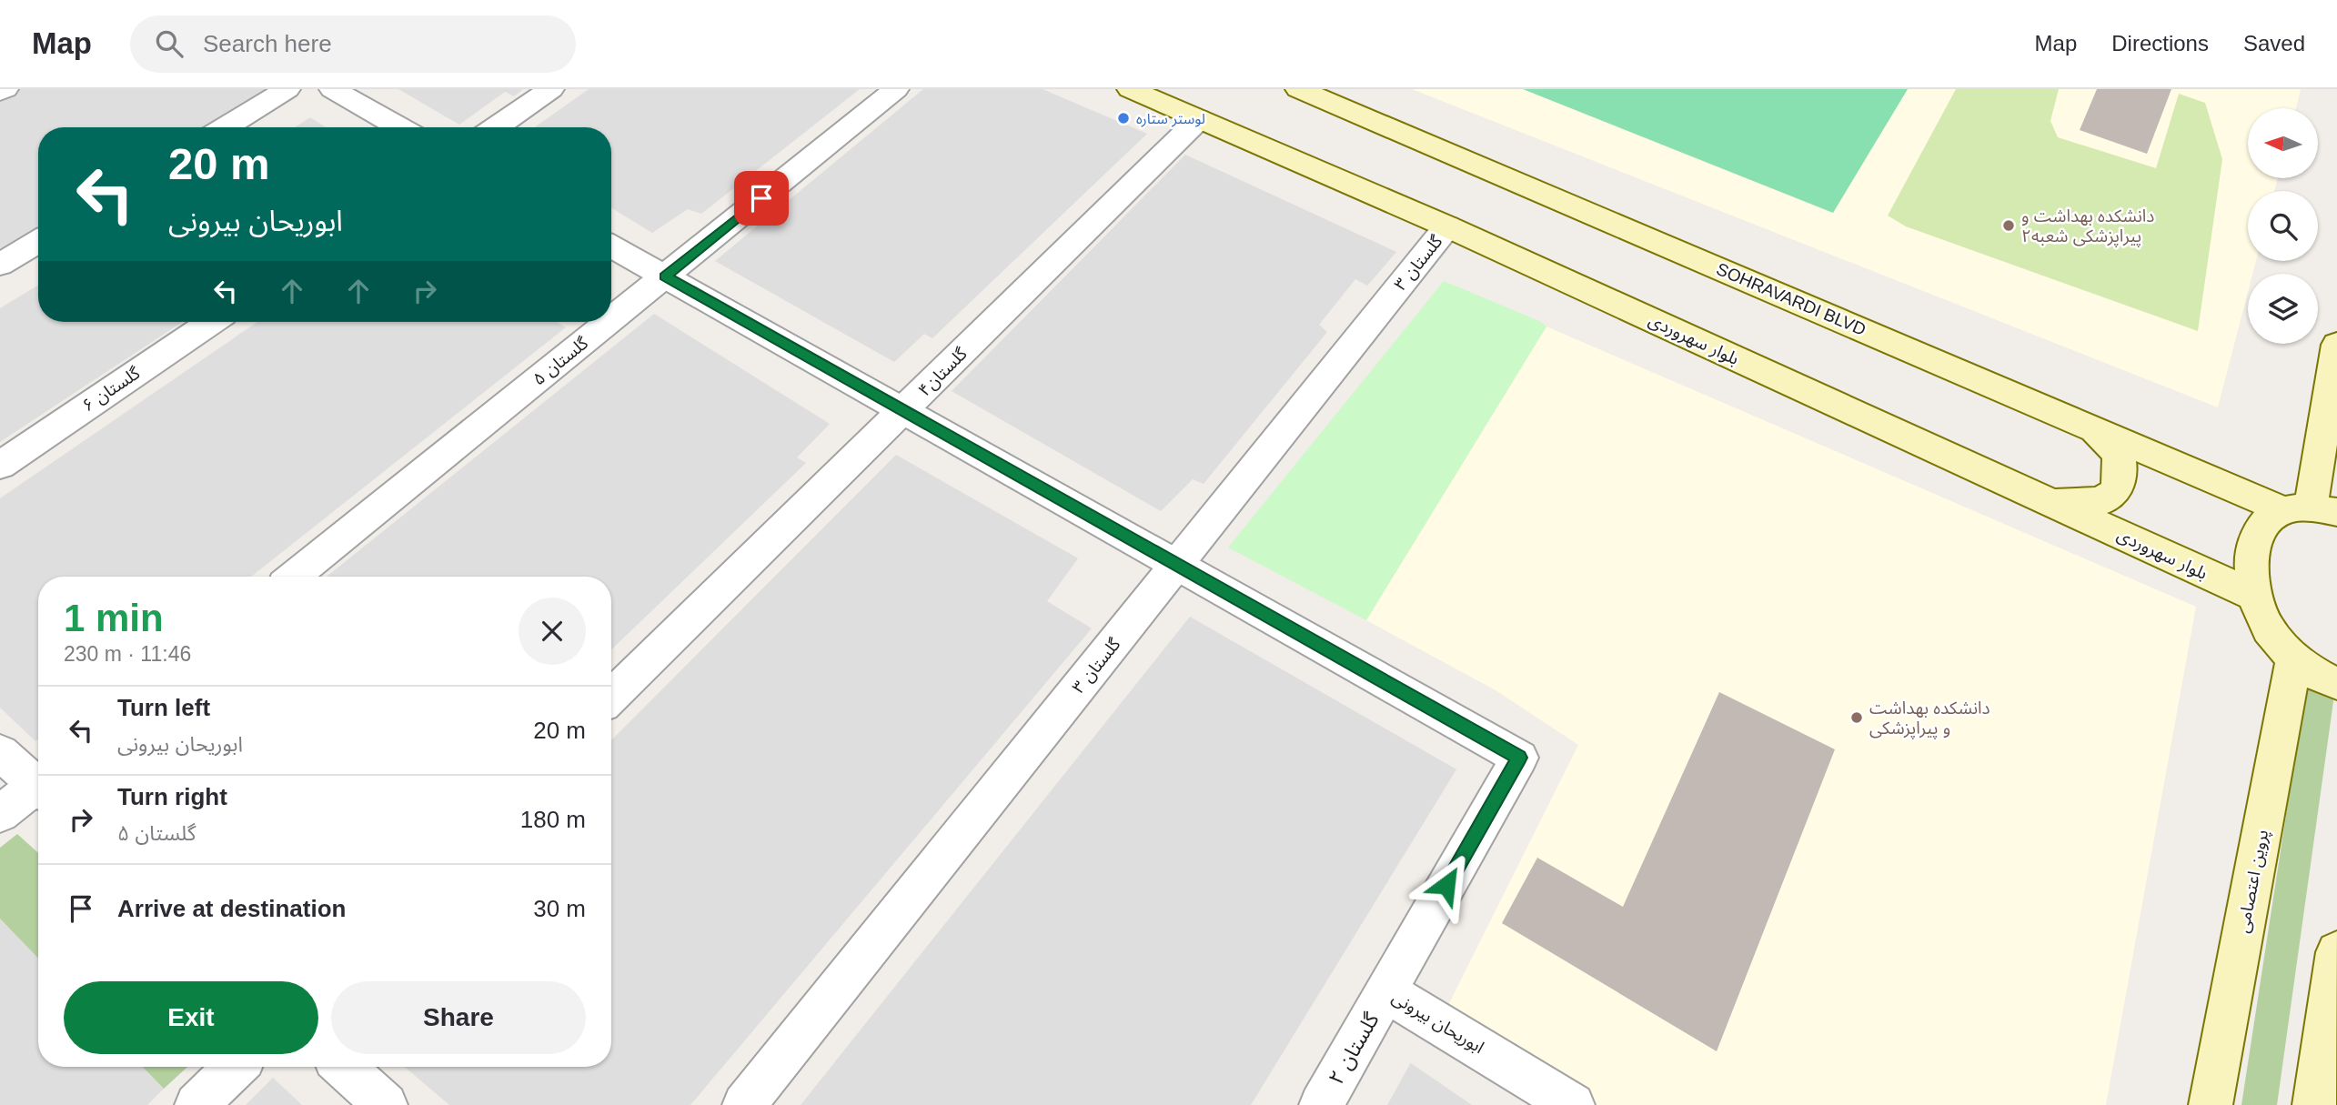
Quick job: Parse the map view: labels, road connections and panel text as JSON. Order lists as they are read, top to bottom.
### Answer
{
  "streets": {
    "main road": ["SOHRAVARDI BLVD", "بلوار سهروردی", "پروین اعتصامی"],
    "street": [
      "گلستان ۳",
      "گلستان ۵",
      "گلستان۴",
      "گلستان ۶",
      "ابوریحان بیرونی",
      "گلستان ۲"
    ]
  },
  "crossings": [
    ["گلستان ۳", "بلوار سهروردی"],
    ["گلستان ۳", "ابوریحان بیرونی"],
    ["بلوار سهروردی", "گلستان۴"],
    ["گلستان ۵", "ابوریحان بیرونی"],
    ["گلستان۴", "ابوریحان بیرونی"],
    ["ابوریحان بیرونی", "گلستان ۲"]
  ],
  "places": ["لوستر ستاره", "دانشکده بهداشت و پیراپزشکى شعبه۲", "دانشکده بهداشت و پیراپزشکی"],
  "north": "left",
  "page": {
    "header": "Map",
    "search": "Search here",
    "nav": ["Map", "Directions", "Saved"],
    "turn": ["20 m", "ابوریحان بیرونی"],
    "heading": ["1 min", "230 m · 11:46"],
    "list": [
      {
        "name": "Turn left",
        "note": "ابوریحان بیرونی",
        "value": "20 m"
      },
      {
        "name": "Turn right",
        "note": "گلستان ۵",
        "value": "180 m"
      },
      {
        "name": "Arrive at destination",
        "value": "30 m"
      }
    ],
    "buttons": ["Exit", "Share"]
  }
}
